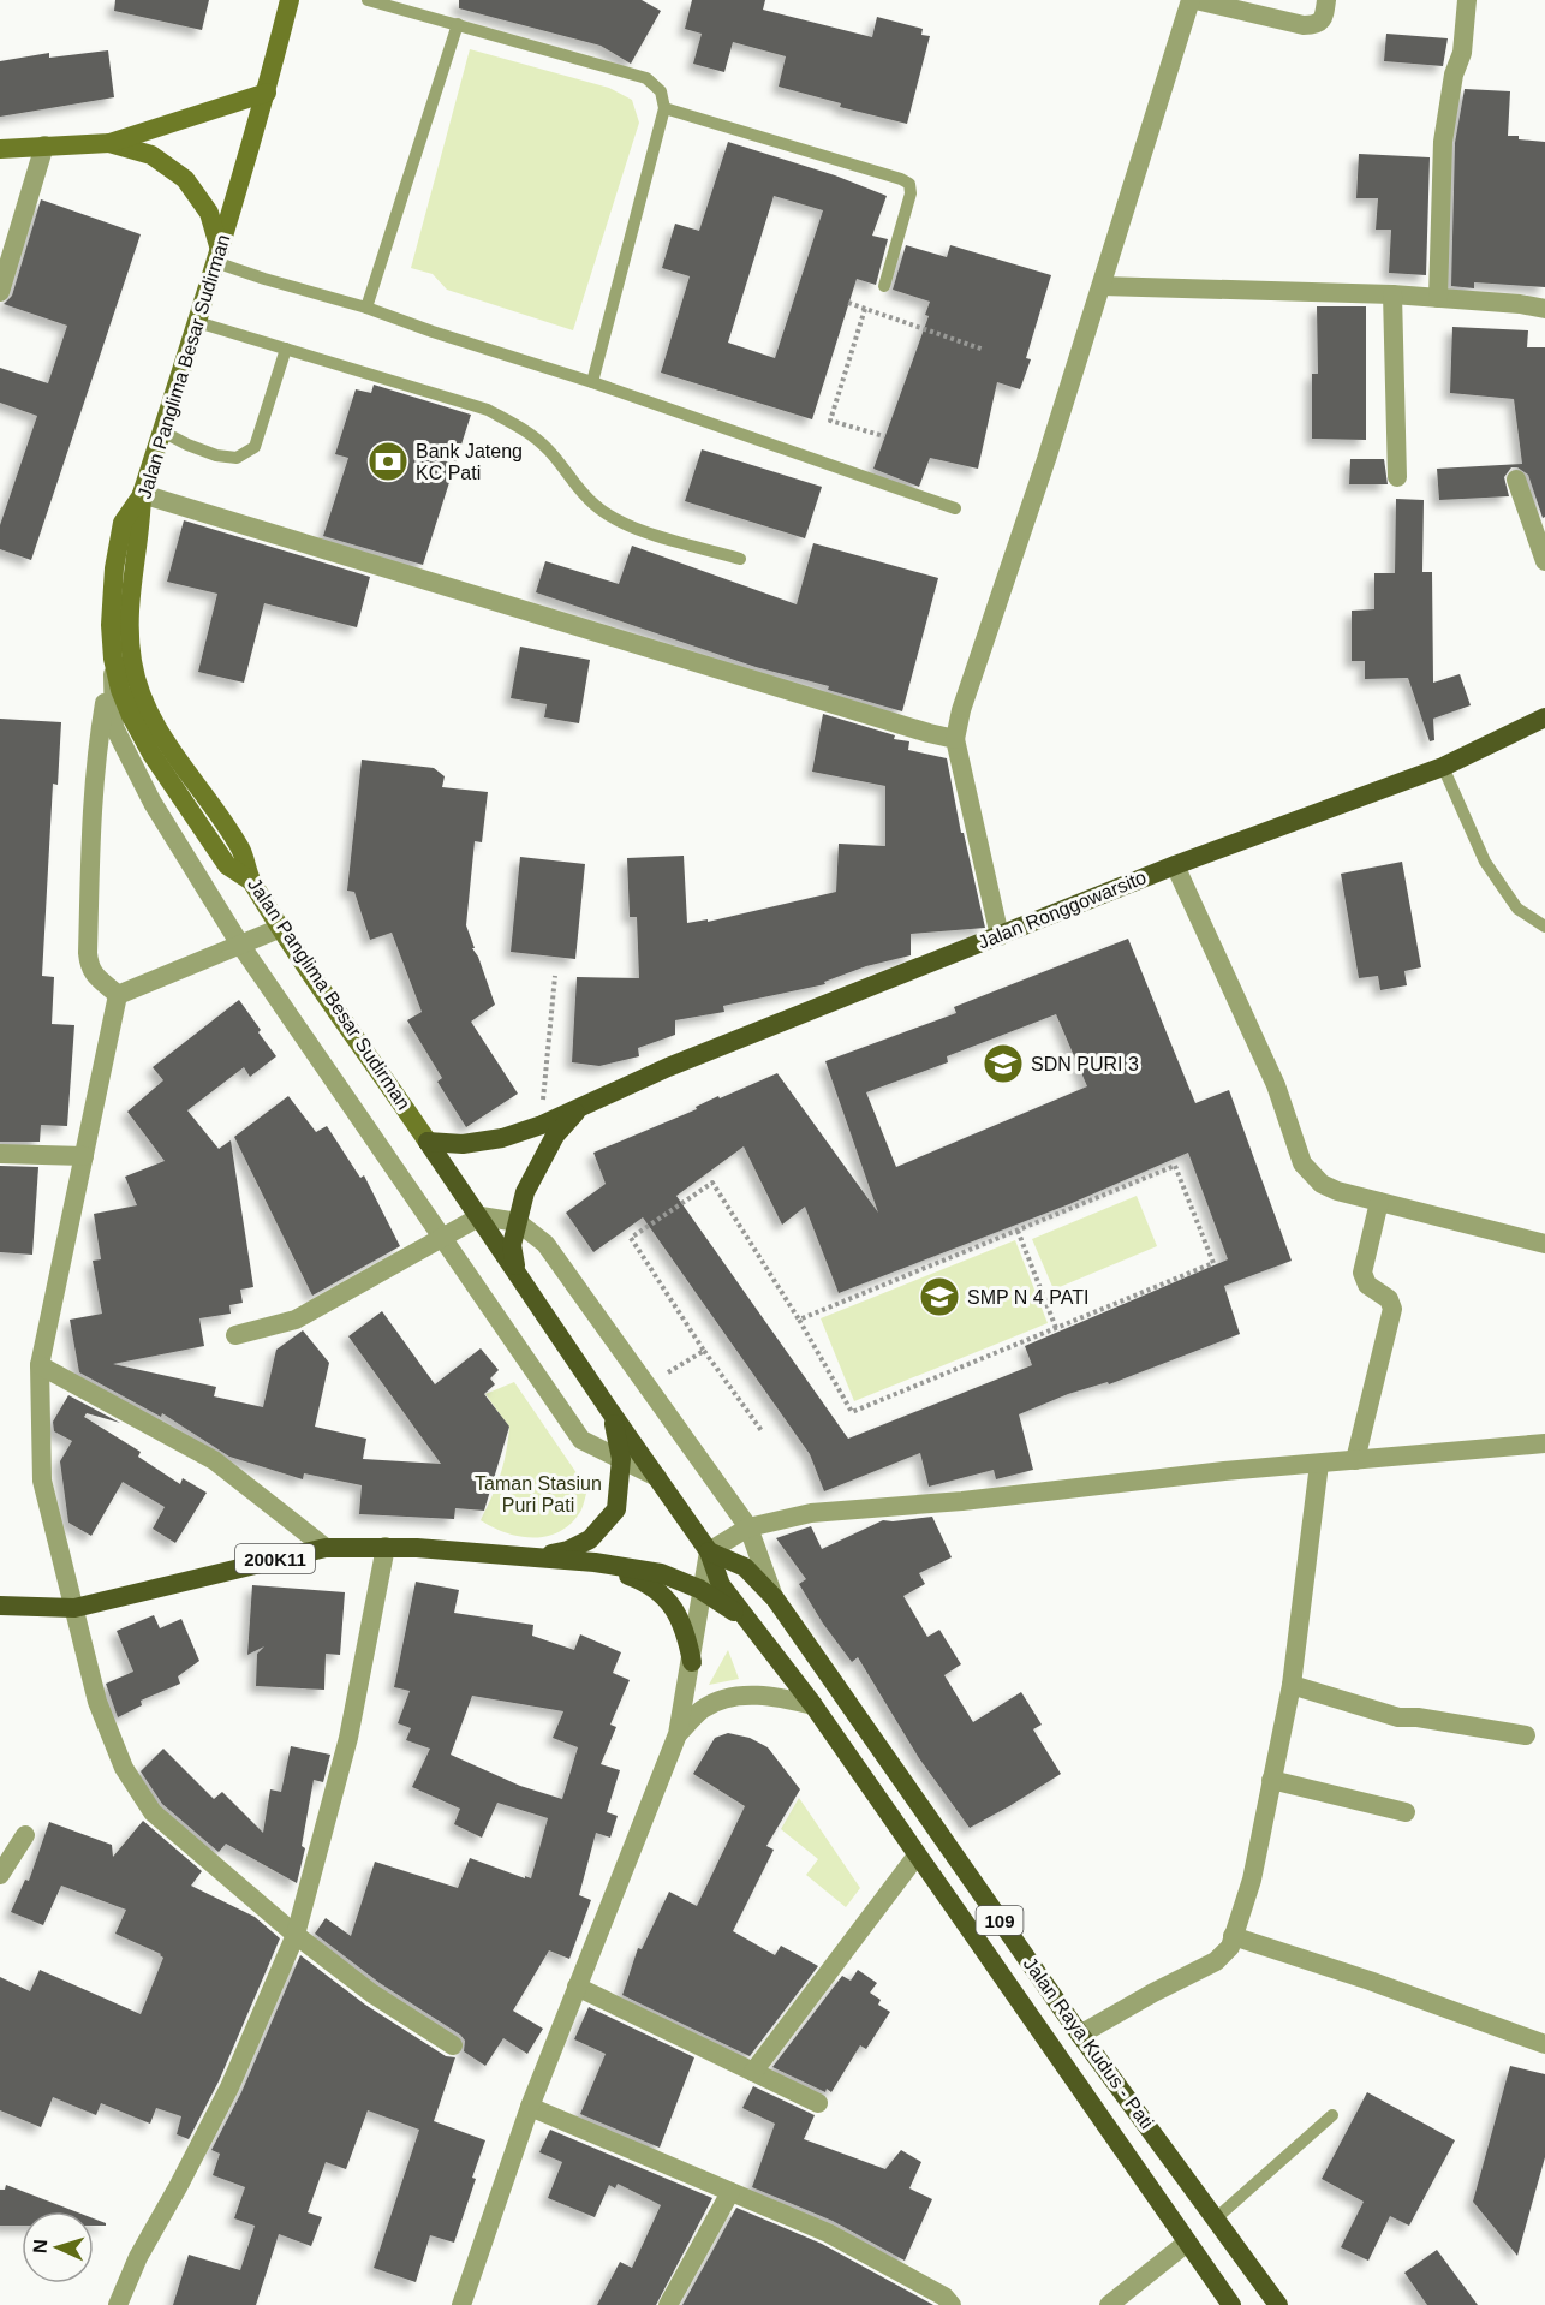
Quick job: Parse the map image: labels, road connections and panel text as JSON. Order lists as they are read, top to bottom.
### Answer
{
  "streets": {
    "main road": [
      "Jalan Panglima Besar Sudirman",
      "Jalan Ronggowarsito",
      "200K11",
      "109",
      "Jalan Raya Kudus - Pati"
    ]
  },
  "crossings": [
    ["Jalan Panglima Besar Sudirman", "Jalan Ronggowarsito"],
    ["Jalan Panglima Besar Sudirman", "Jalan Raya Kudus - Pati"]
  ],
  "parks": ["Taman Stasiun Puri Pati"],
  "places": {
    "bank": ["Bank Jateng KC Pati"],
    "school or university": ["SDN PURI 3", "SMP N 4 PATI"]
  },
  "north": "left"
}
